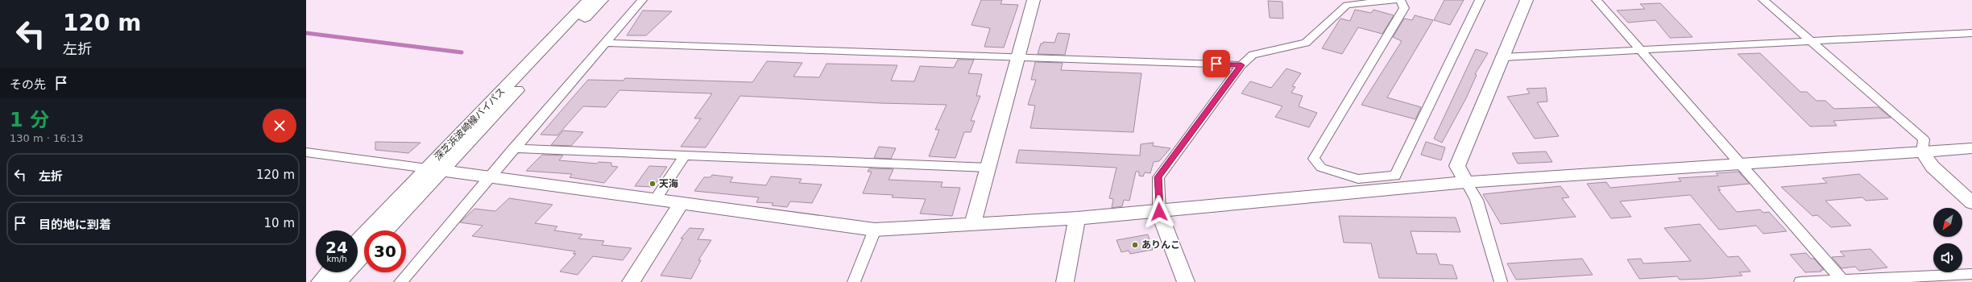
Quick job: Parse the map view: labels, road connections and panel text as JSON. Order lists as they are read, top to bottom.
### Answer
{
  "streets": {
    "street": ["深芝浜波崎線バイパス"]
  },
  "places": ["天海", "ありんこ"],
  "north": "bottom left",
  "page": {
    "turn": ["120 m", "左折"],
    "then": "その先",
    "heading": ["1 分", "130 m · 16:13"],
    "list": [
      {
        "name": "左折",
        "value": "120 m"
      },
      {
        "name": "目的地に到着",
        "value": "10 m"
      }
    ],
    "speed": "24 km/h",
    "limit": "30"
  }
}
